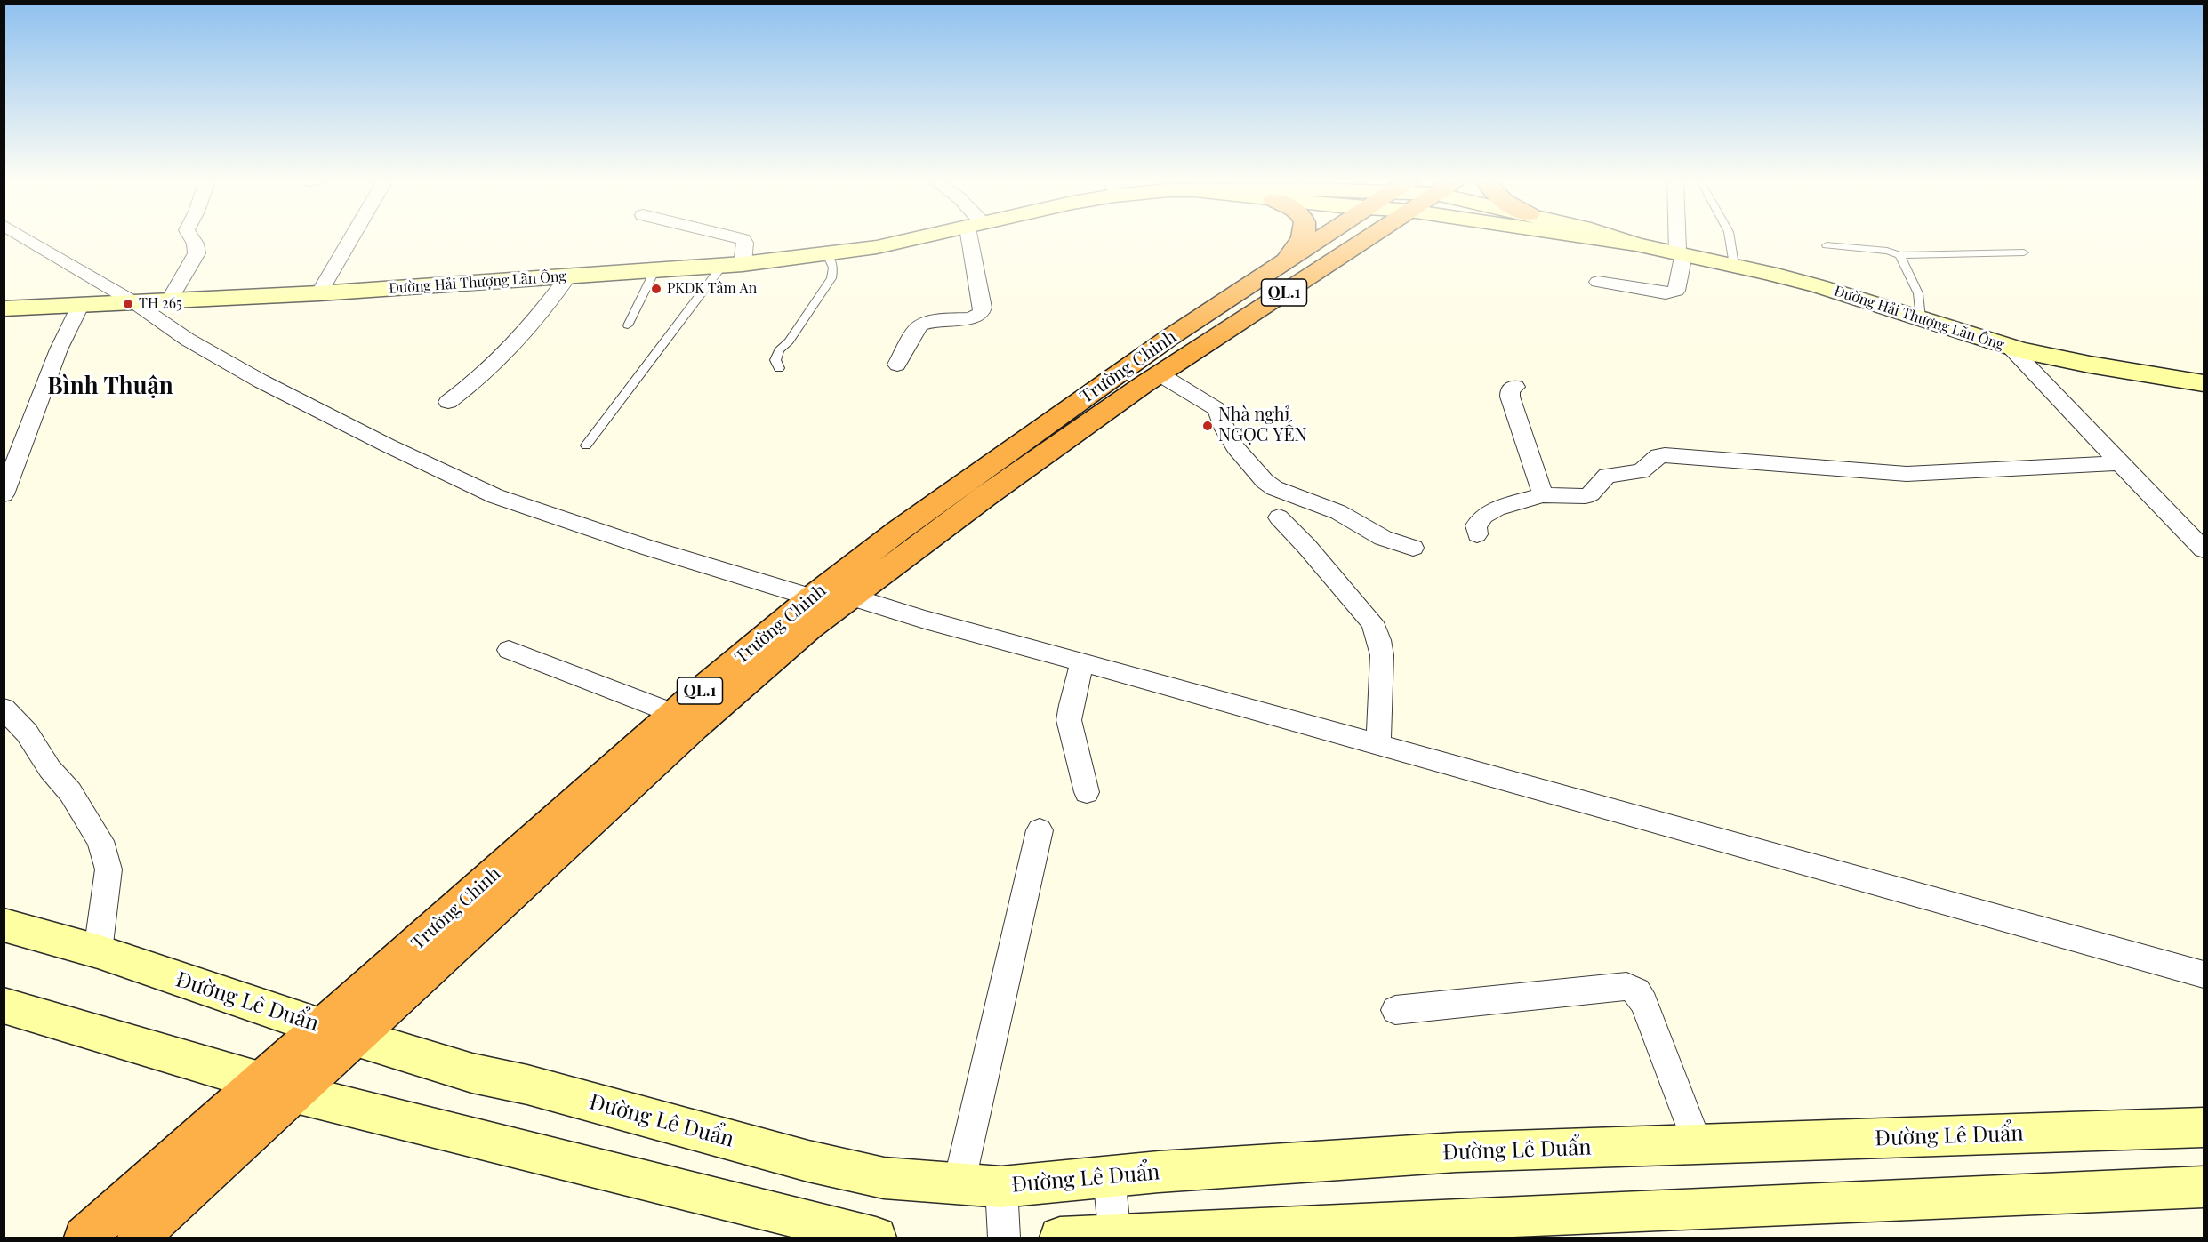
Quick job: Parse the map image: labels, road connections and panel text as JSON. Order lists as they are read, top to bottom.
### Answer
{
  "streets": {
    "highway": ["QL.1", "Trường Chinh"],
    "street": ["Đường Hải Thượng Lãn Ông", "Đường Lê Duẩn"]
  },
  "crossings": [
    ["Trường Chinh", "Đường Lê Duẩn"]
  ],
  "districts": ["Bình Thuận"],
  "places": ["PKDK Tâm An", "TH 265", "Nhà nghỉ NGỌC YẾN"]
}
